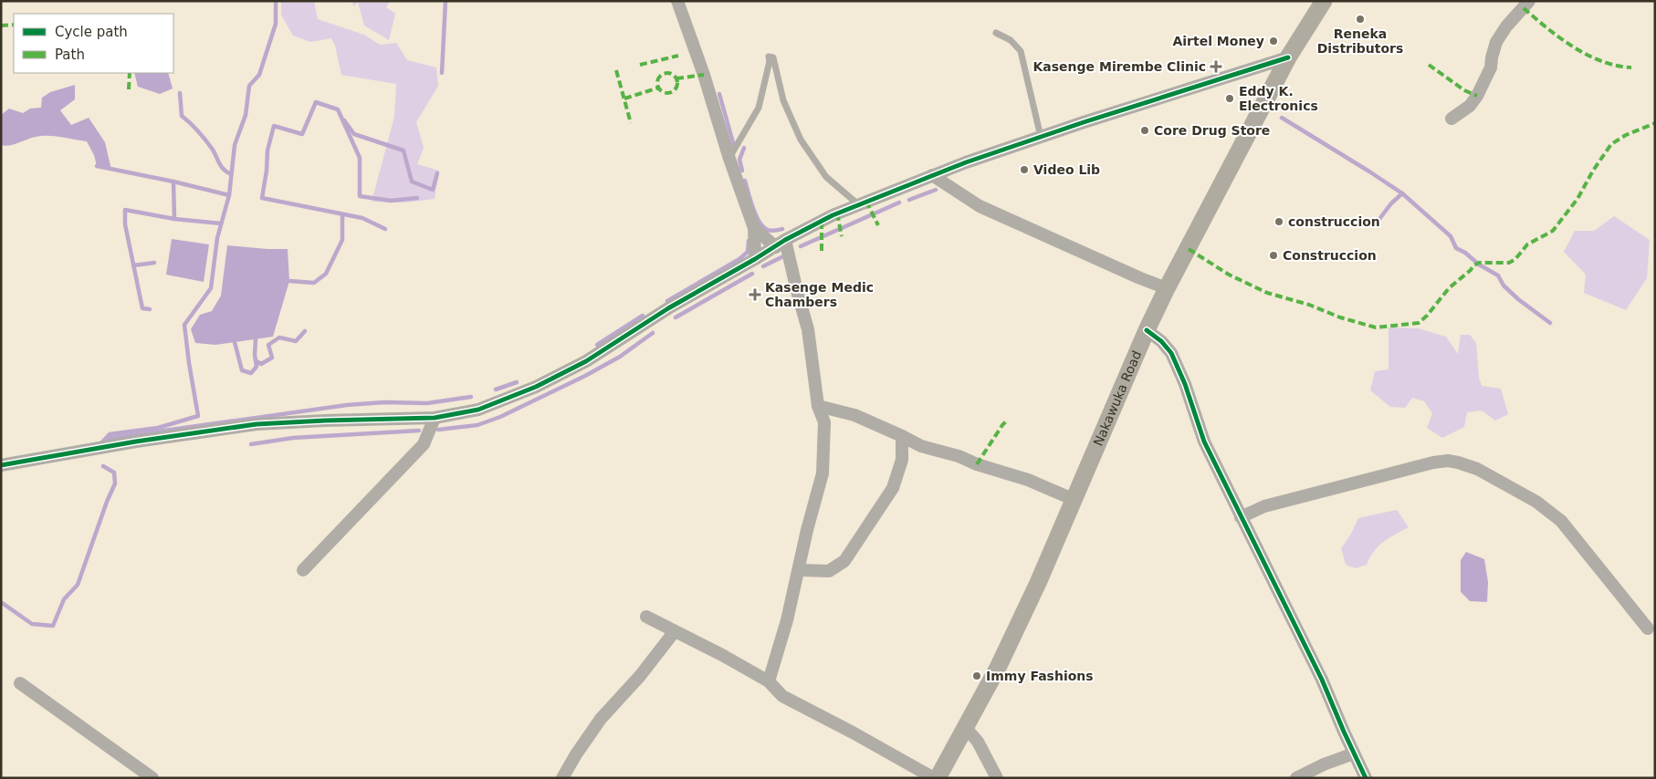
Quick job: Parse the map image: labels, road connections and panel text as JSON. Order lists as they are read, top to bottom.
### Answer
{
  "streets": {
    "main road": ["Nakawuka Road"]
  },
  "places": {
    "other": [
      "Reneka Distributors",
      "Airtel Money",
      "Eddy K. Electronics",
      "Core Drug Store",
      "Video Lib",
      "construccion",
      "Construccion",
      "Immy Fashions"
    ],
    "health": ["Kasenge Mirembe Clinic", "Kasenge Medic Chambers"]
  },
  "legend": ["Cycle path", "Path"]
}
